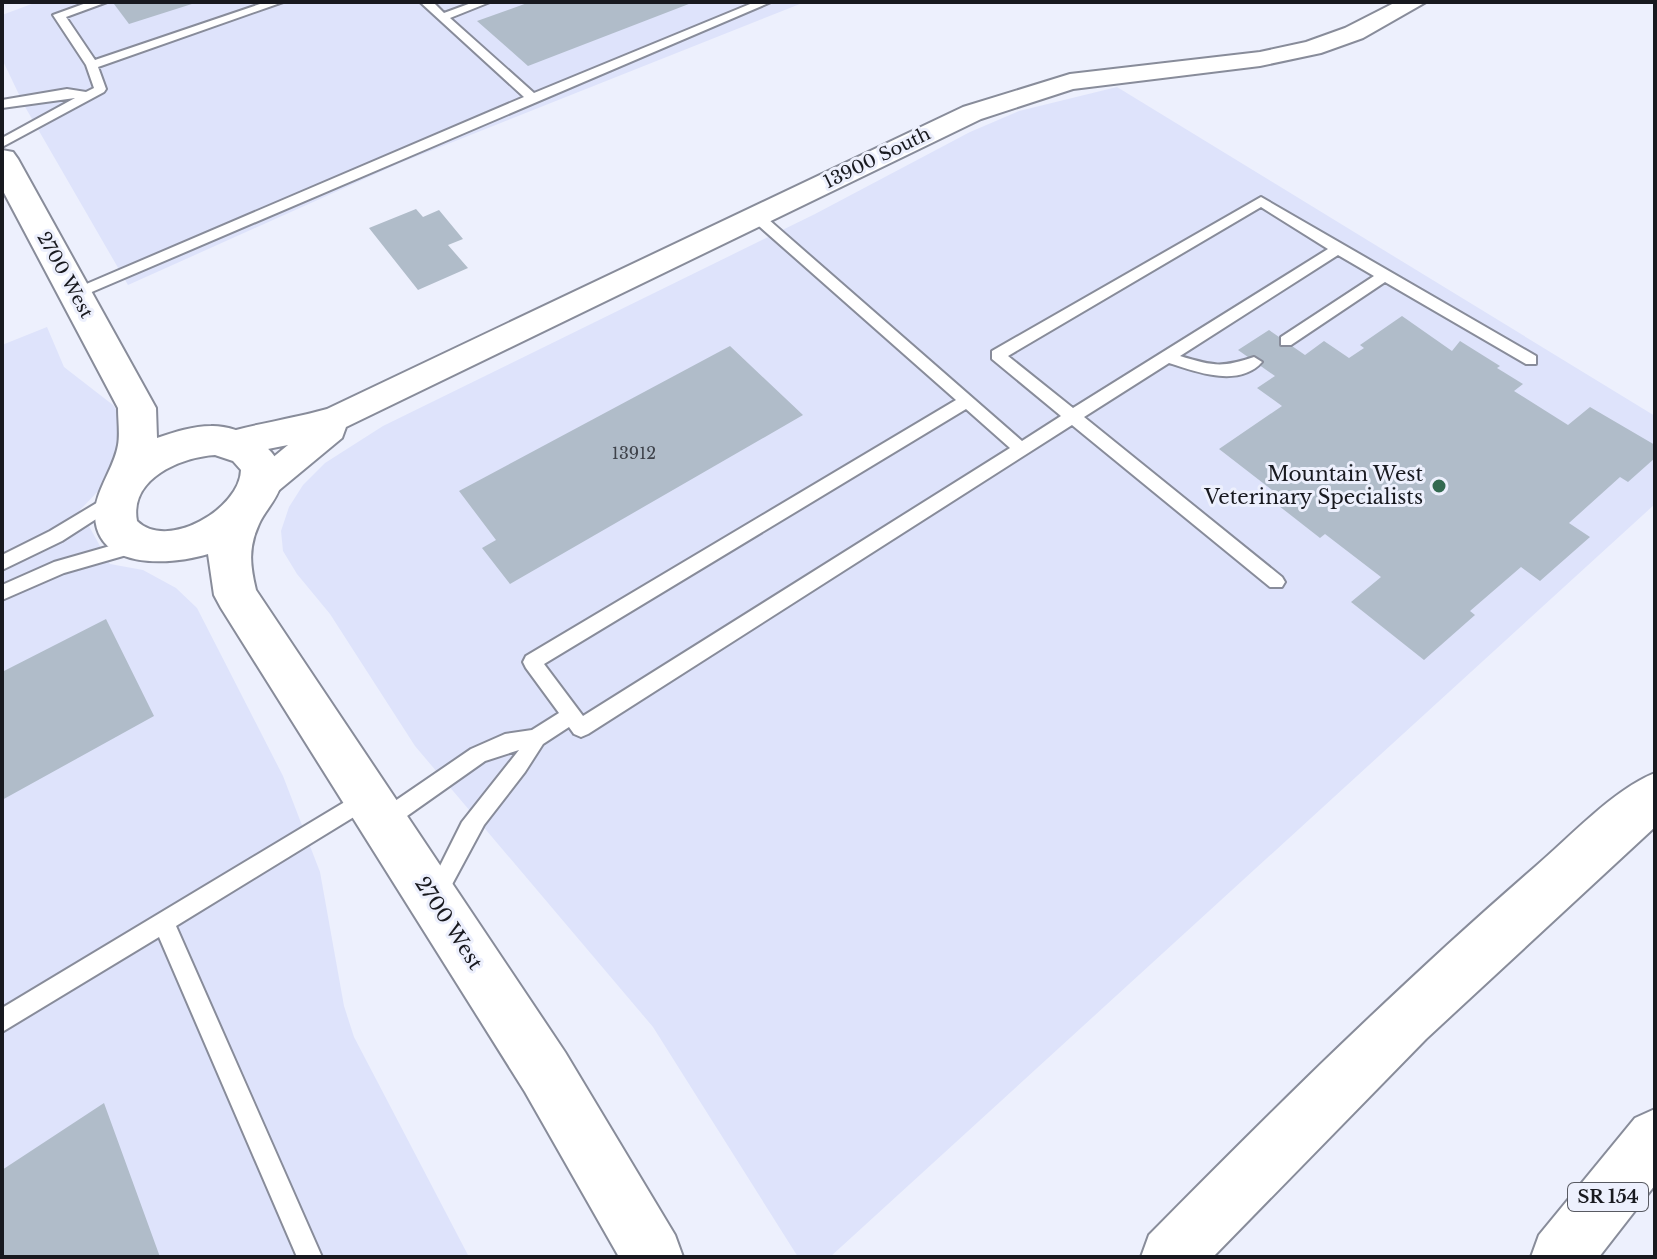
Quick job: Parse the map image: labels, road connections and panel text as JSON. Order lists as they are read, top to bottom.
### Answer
{
  "streets": {
    "main road": ["2700 West", "SR 154"],
    "street": ["13900 South"]
  },
  "crossings": [
    ["13900 South", "2700 West"]
  ],
  "places": ["Mountain West Veterinary Specialists"],
  "house_numbers": ["13912"]
}
